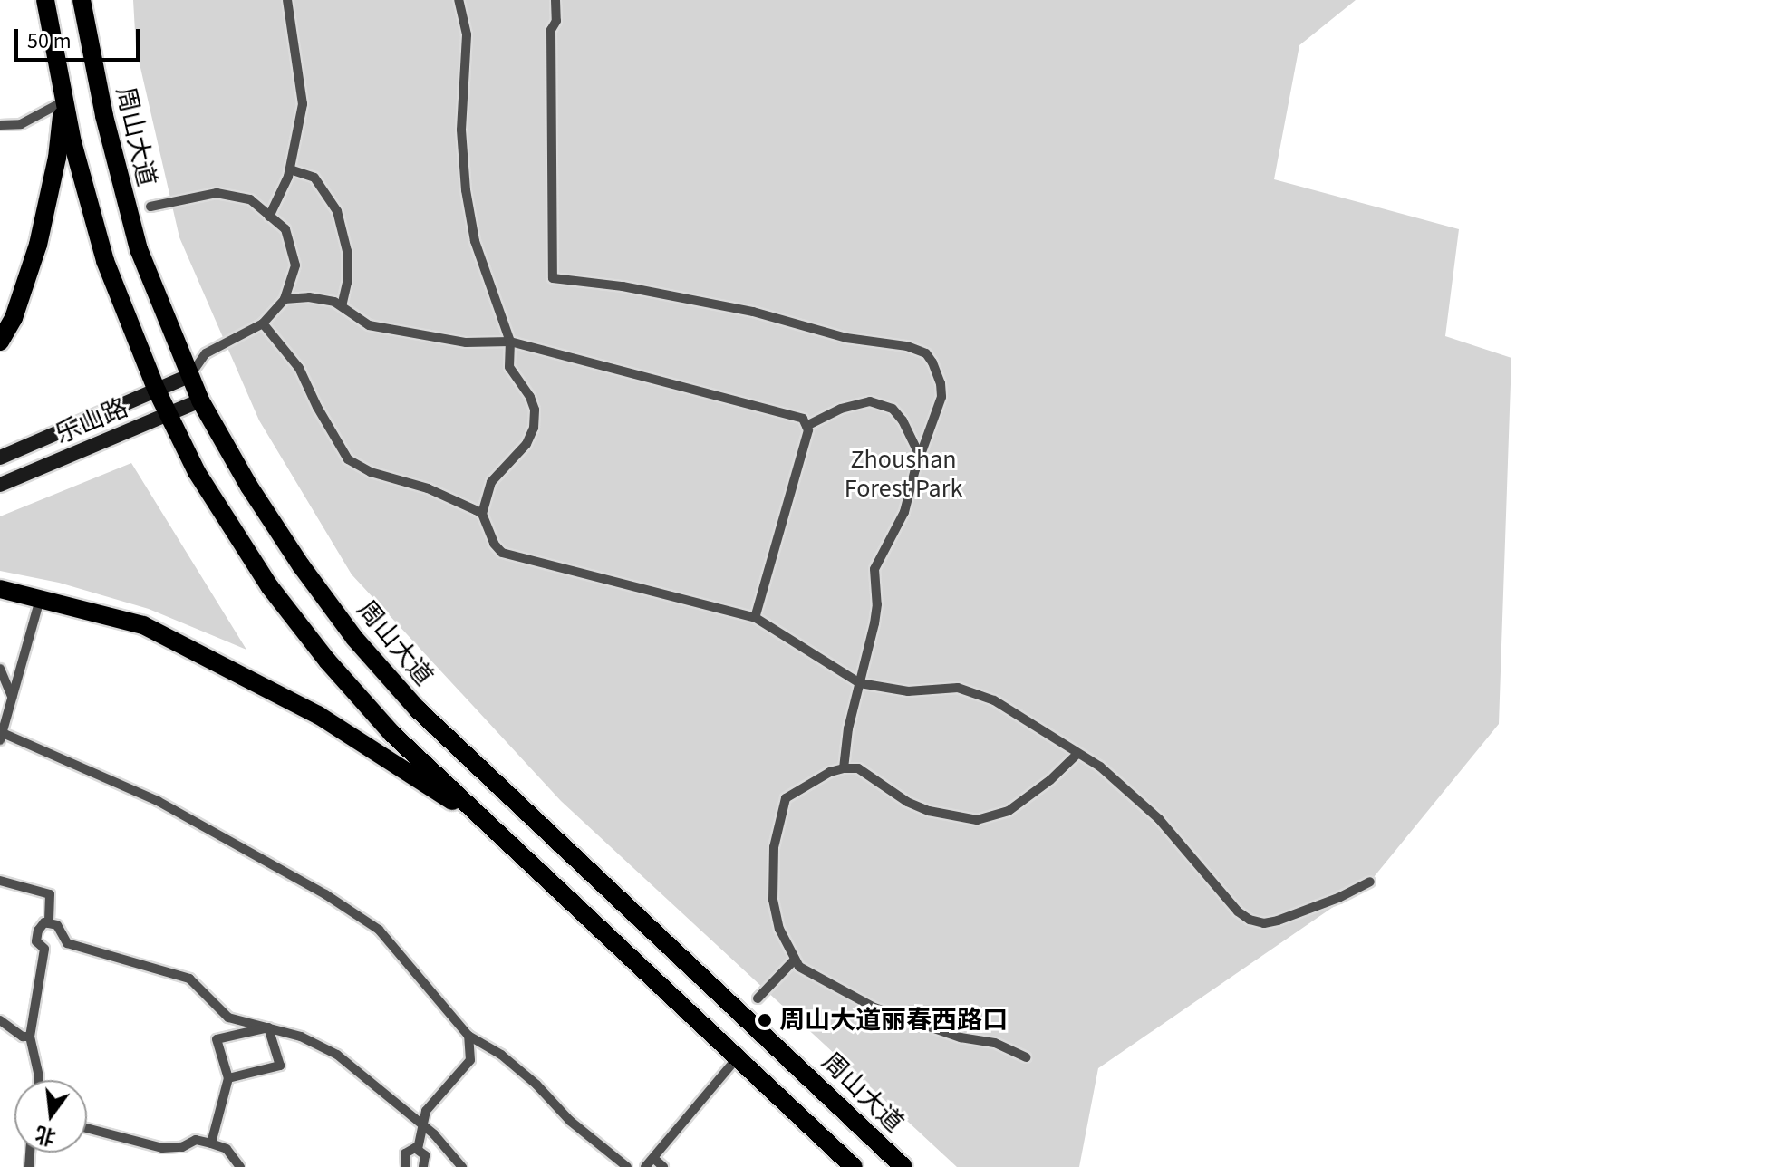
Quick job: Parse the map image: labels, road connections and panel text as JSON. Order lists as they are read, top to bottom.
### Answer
{
  "streets": {
    "main road": ["周山大道", "乐山路"]
  },
  "crossings": [
    ["周山大道", "乐山路"]
  ],
  "parks": ["Zhoushan Forest Park"],
  "places": ["周山大道丽春西路口"],
  "scale_bar": "50 m",
  "north": "bottom"
}
